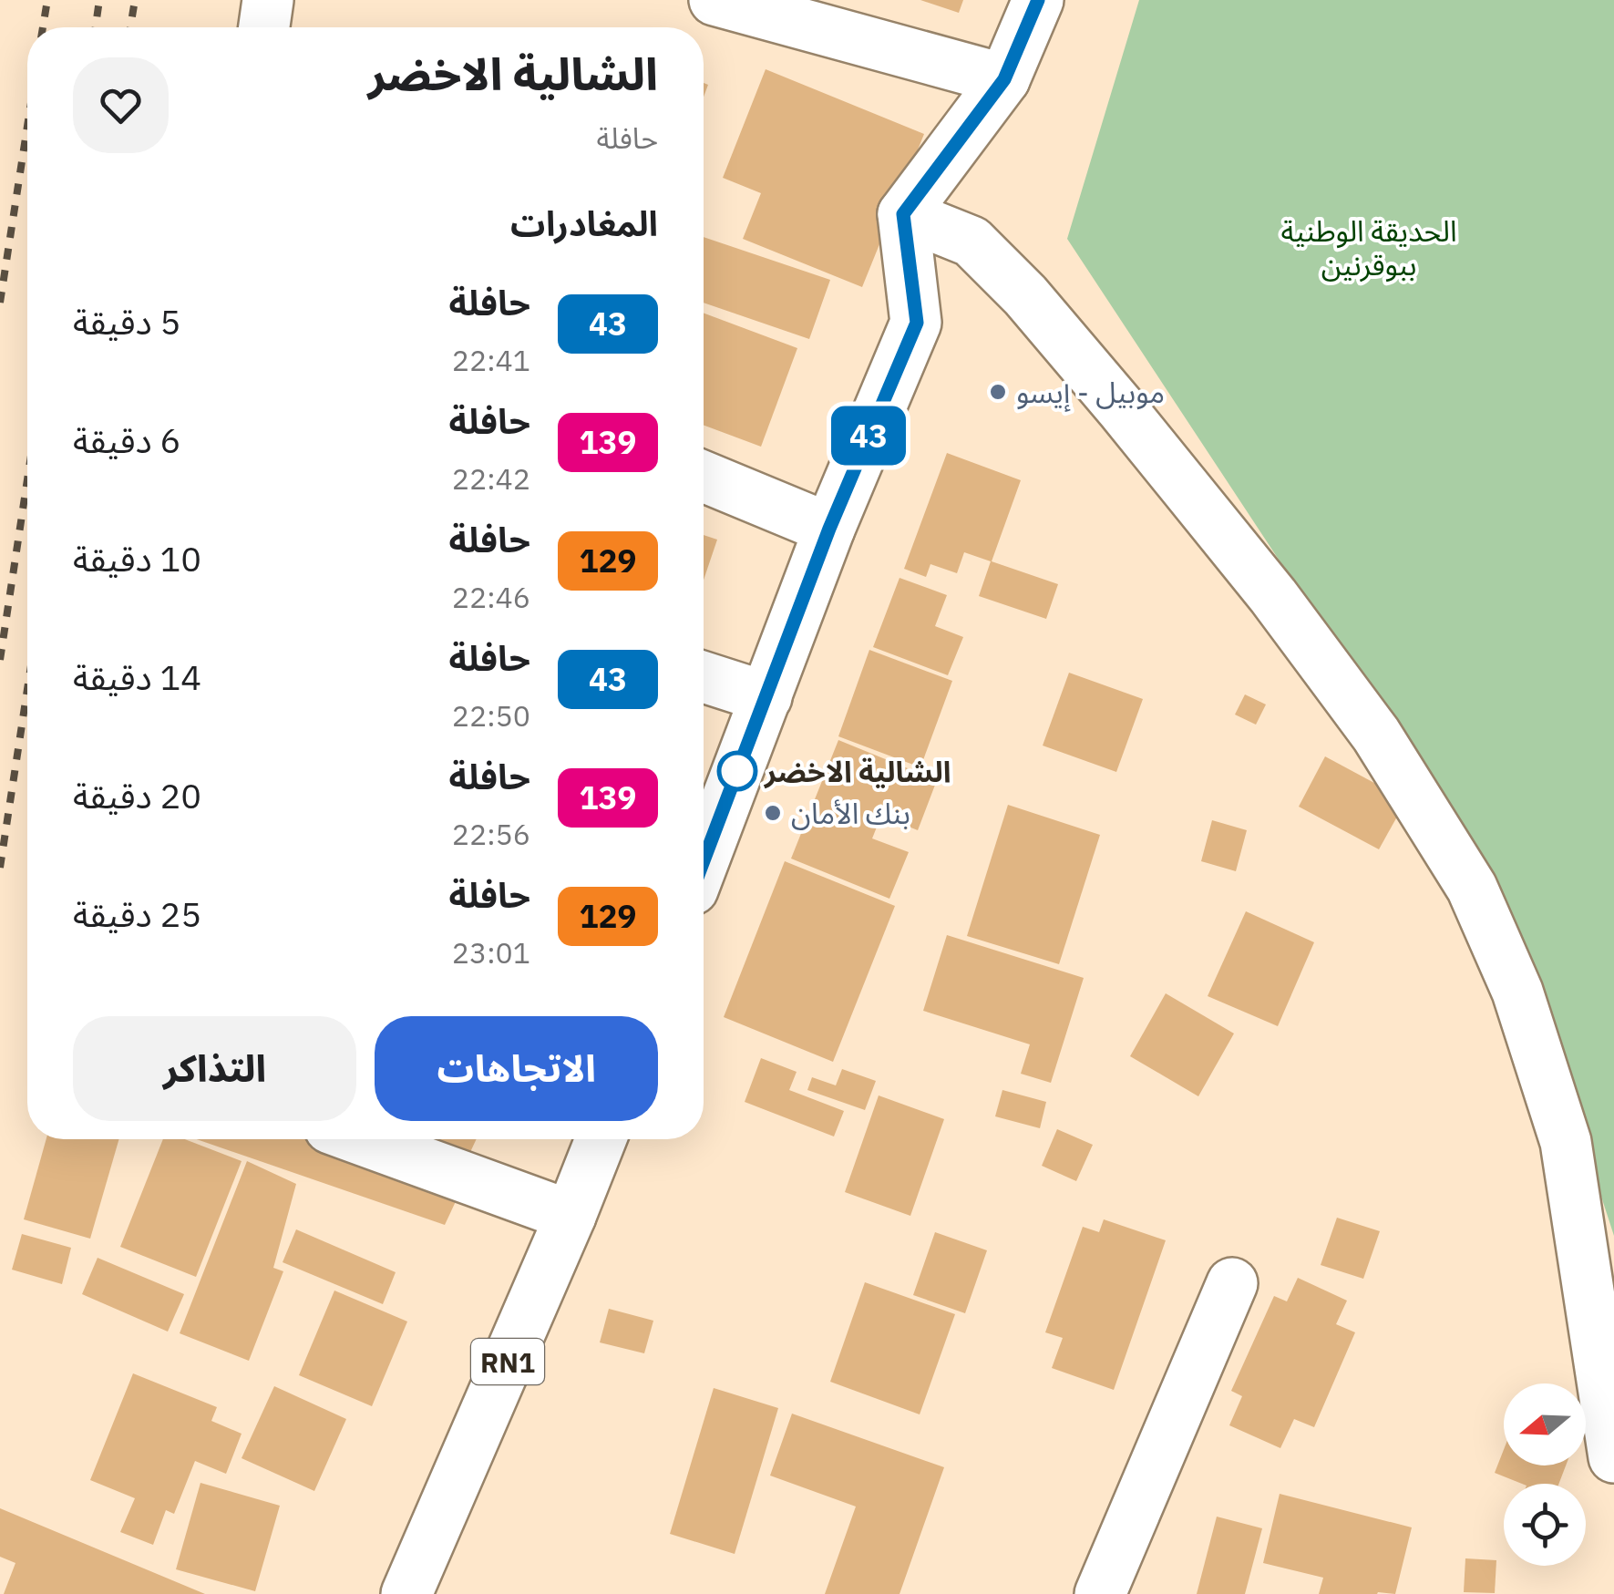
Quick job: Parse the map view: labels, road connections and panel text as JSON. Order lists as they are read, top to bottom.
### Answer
{
  "streets": {
    "street": ["RN1"]
  },
  "parks": ["الحديقة الوطنية ببوقرنين"],
  "places": ["موبيل - إيسو", "الشالية الاخضر", "بنك الأمان"],
  "lines": ["bus line 43"],
  "north": "left",
  "page": {
    "on_map": "43",
    "heading": [
      ["الشالية الاخضر", "حافلة"],
      "المغادرات"
    ],
    "list": [
      {
        "mark": "43",
        "name": "حافلة",
        "note": "22:41",
        "value": "5 دقيقة"
      },
      {
        "mark": "139",
        "name": "حافلة",
        "note": "22:42",
        "value": "6 دقيقة"
      },
      {
        "mark": "129",
        "name": "حافلة",
        "note": "22:46",
        "value": "10 دقيقة"
      },
      {
        "mark": "43",
        "name": "حافلة",
        "note": "22:50",
        "value": "14 دقيقة"
      },
      {
        "mark": "139",
        "name": "حافلة",
        "note": "22:56",
        "value": "20 دقيقة"
      },
      {
        "mark": "129",
        "name": "حافلة",
        "note": "23:01",
        "value": "25 دقيقة"
      }
    ],
    "buttons": ["الاتجاهات", "التذاكر"]
  }
}
